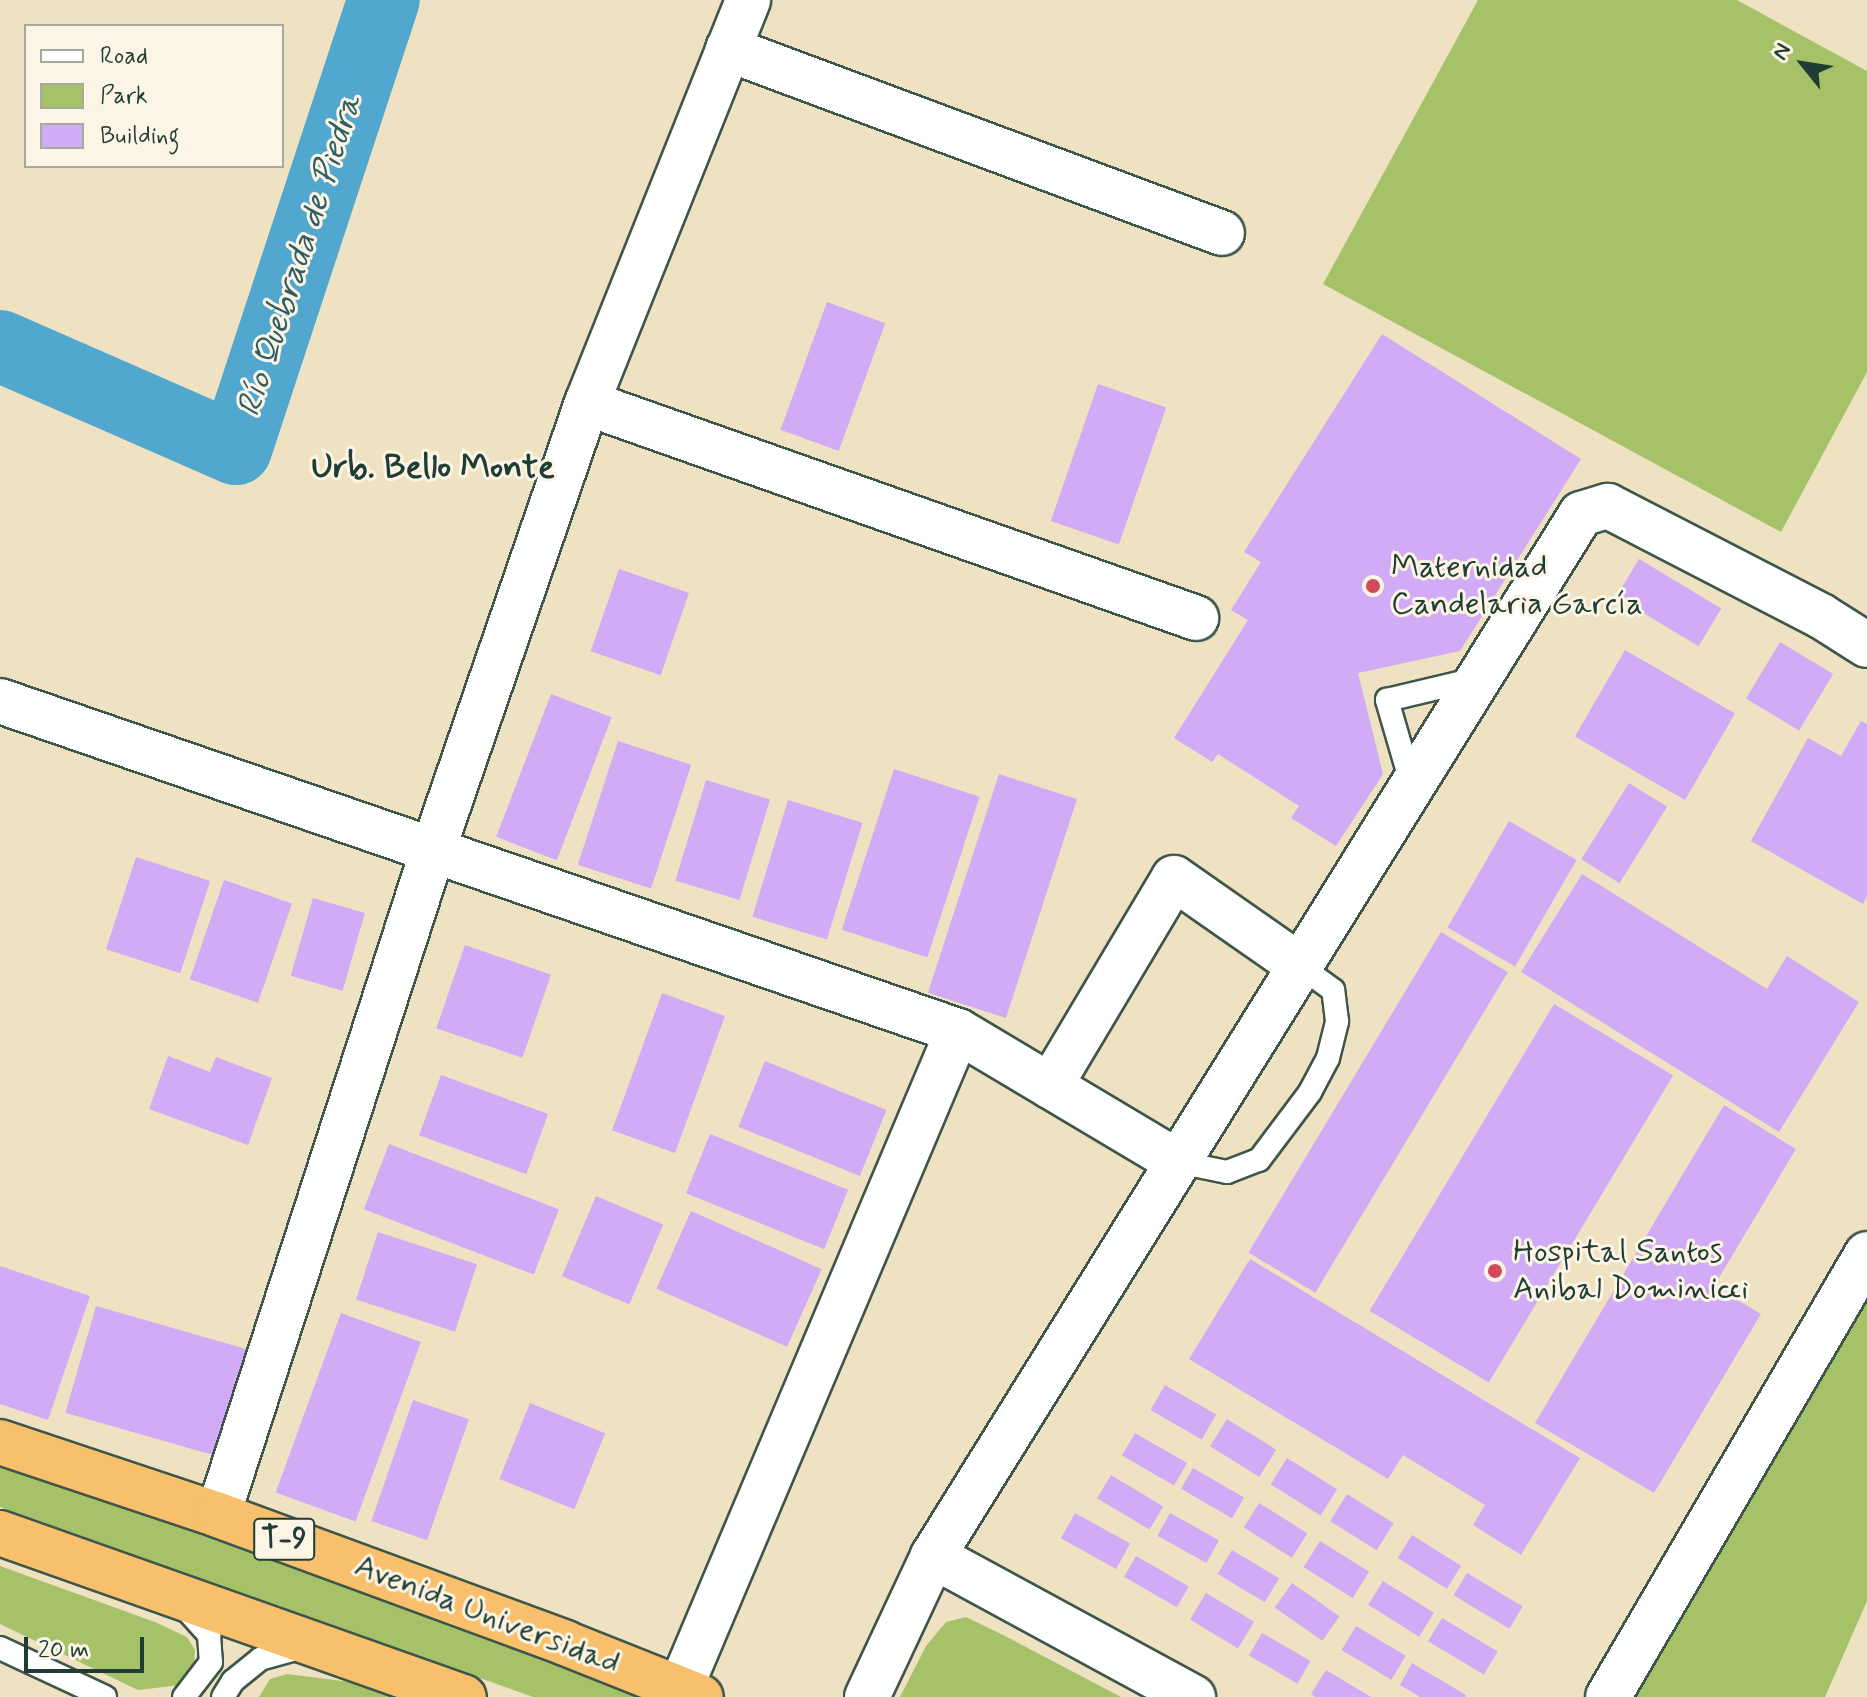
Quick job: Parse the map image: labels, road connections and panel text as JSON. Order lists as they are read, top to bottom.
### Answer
{
  "streets": {
    "highway": ["T-9", "Avenida Universidad"]
  },
  "districts": ["Urb. Bello Monte"],
  "water": ["Río Quebrada de Piedra"],
  "places": ["Maternidad Candelaria García", "Hospital Santos Anibal Dominicci"],
  "legend": ["Road", "Park", "Building"],
  "scale_bar": "20 m",
  "north": "top left"
}
